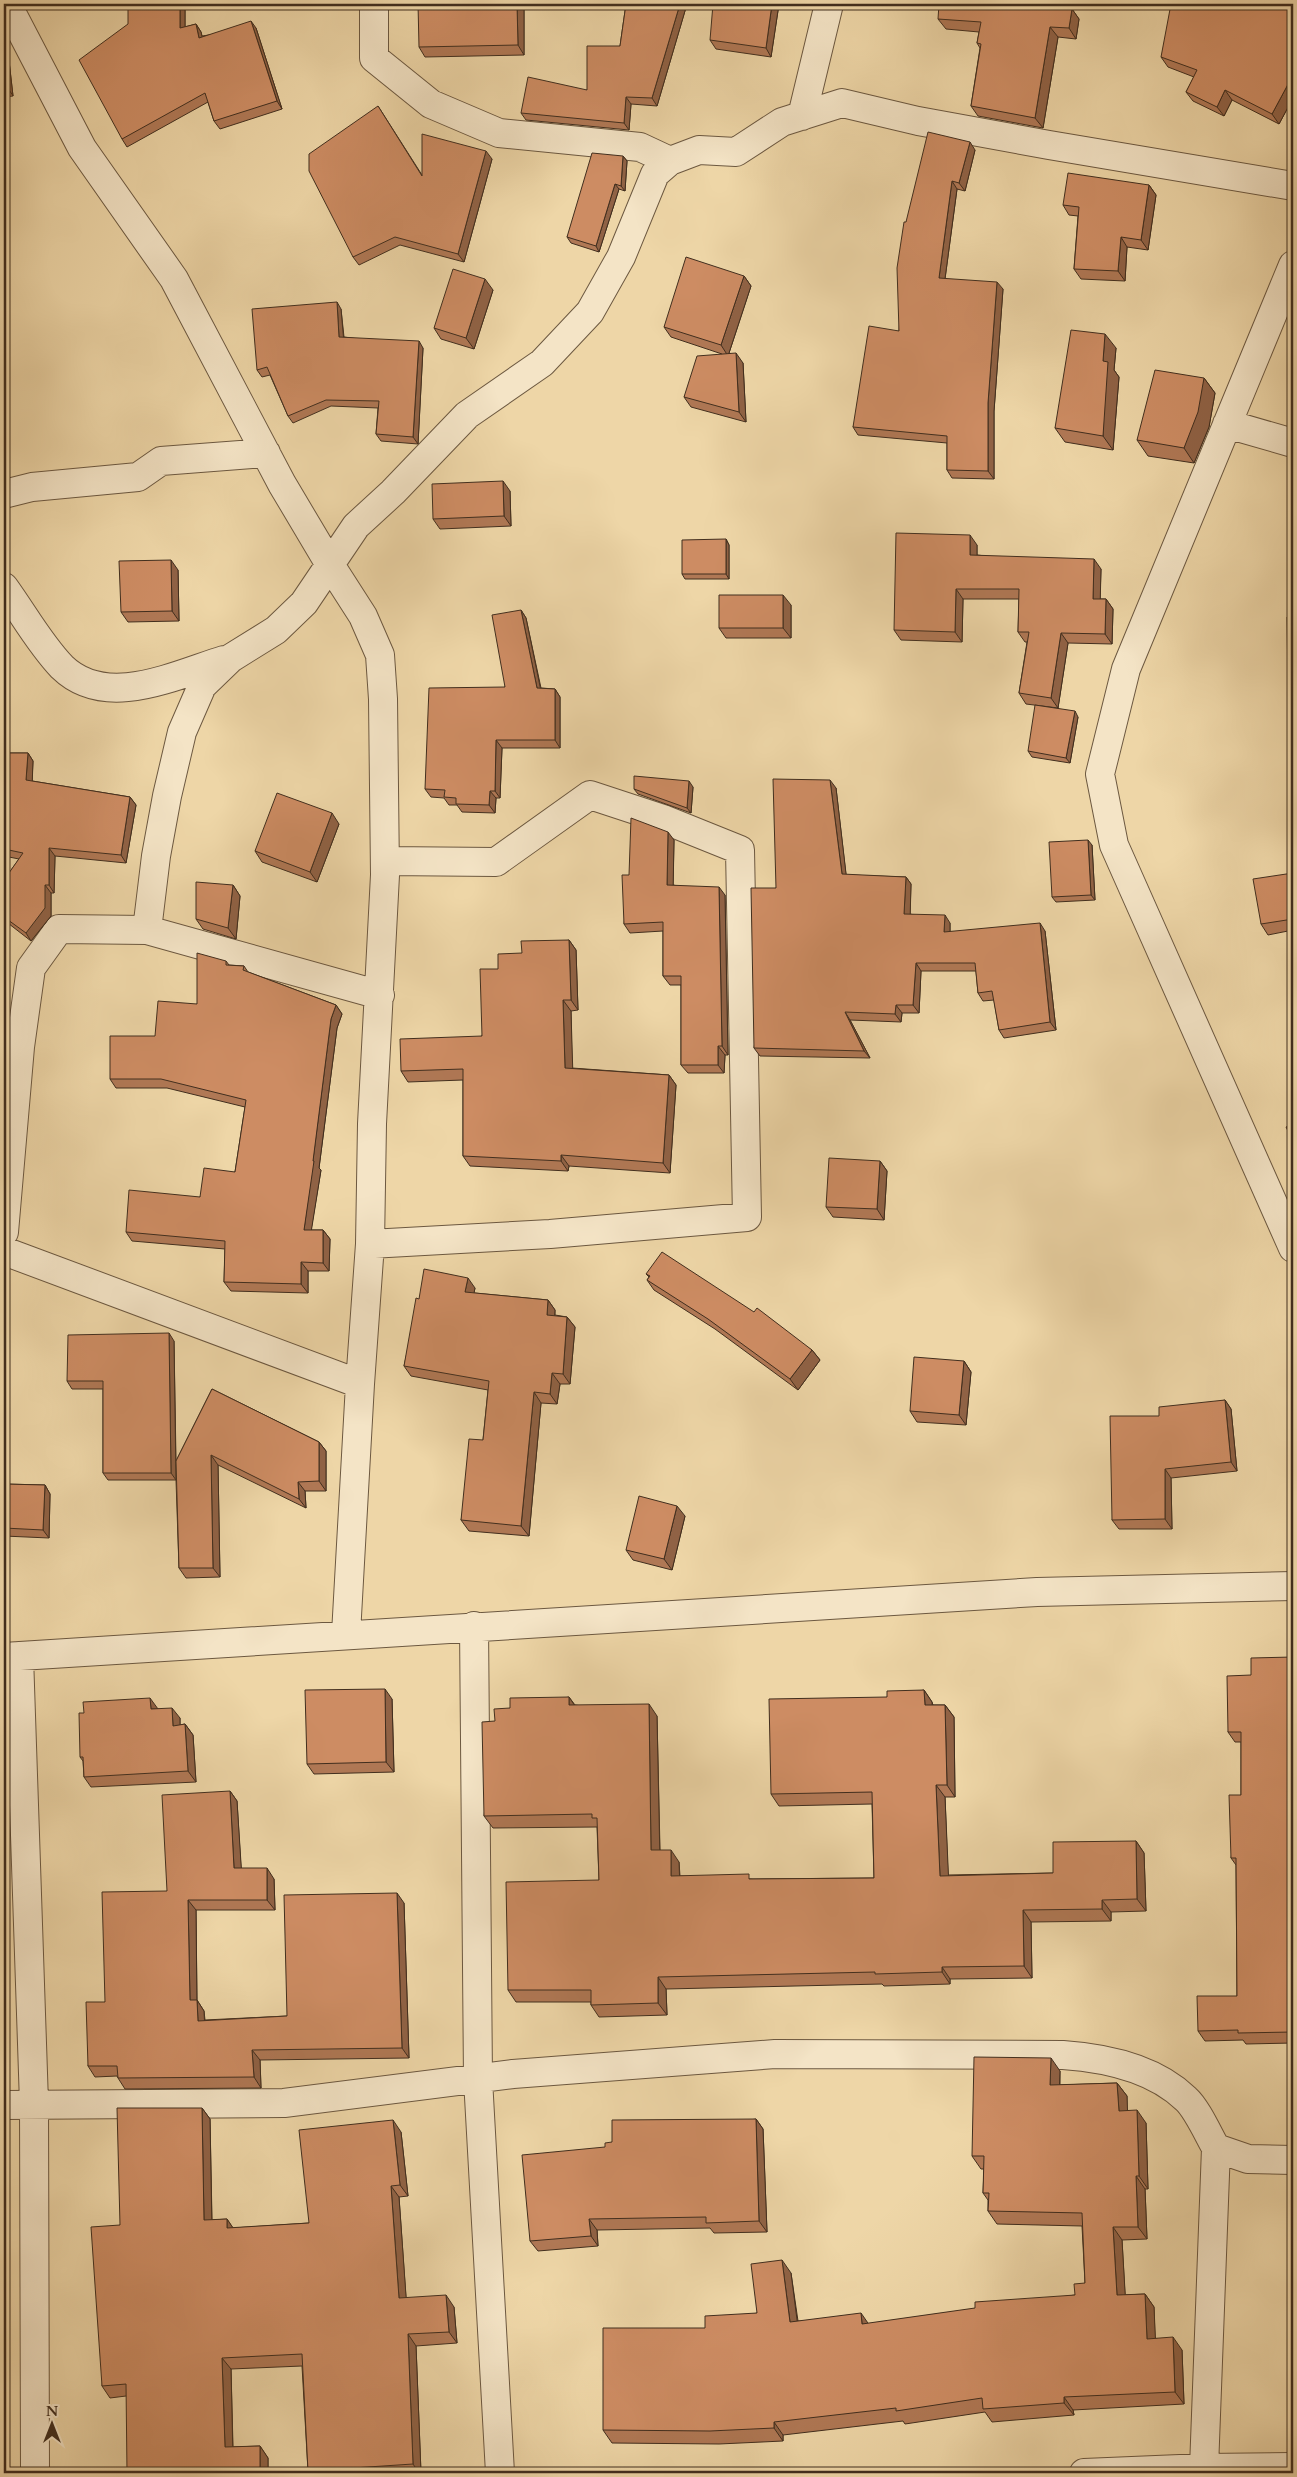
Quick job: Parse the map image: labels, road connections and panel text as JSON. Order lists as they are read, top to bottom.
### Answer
{
  "north": "top"
}
